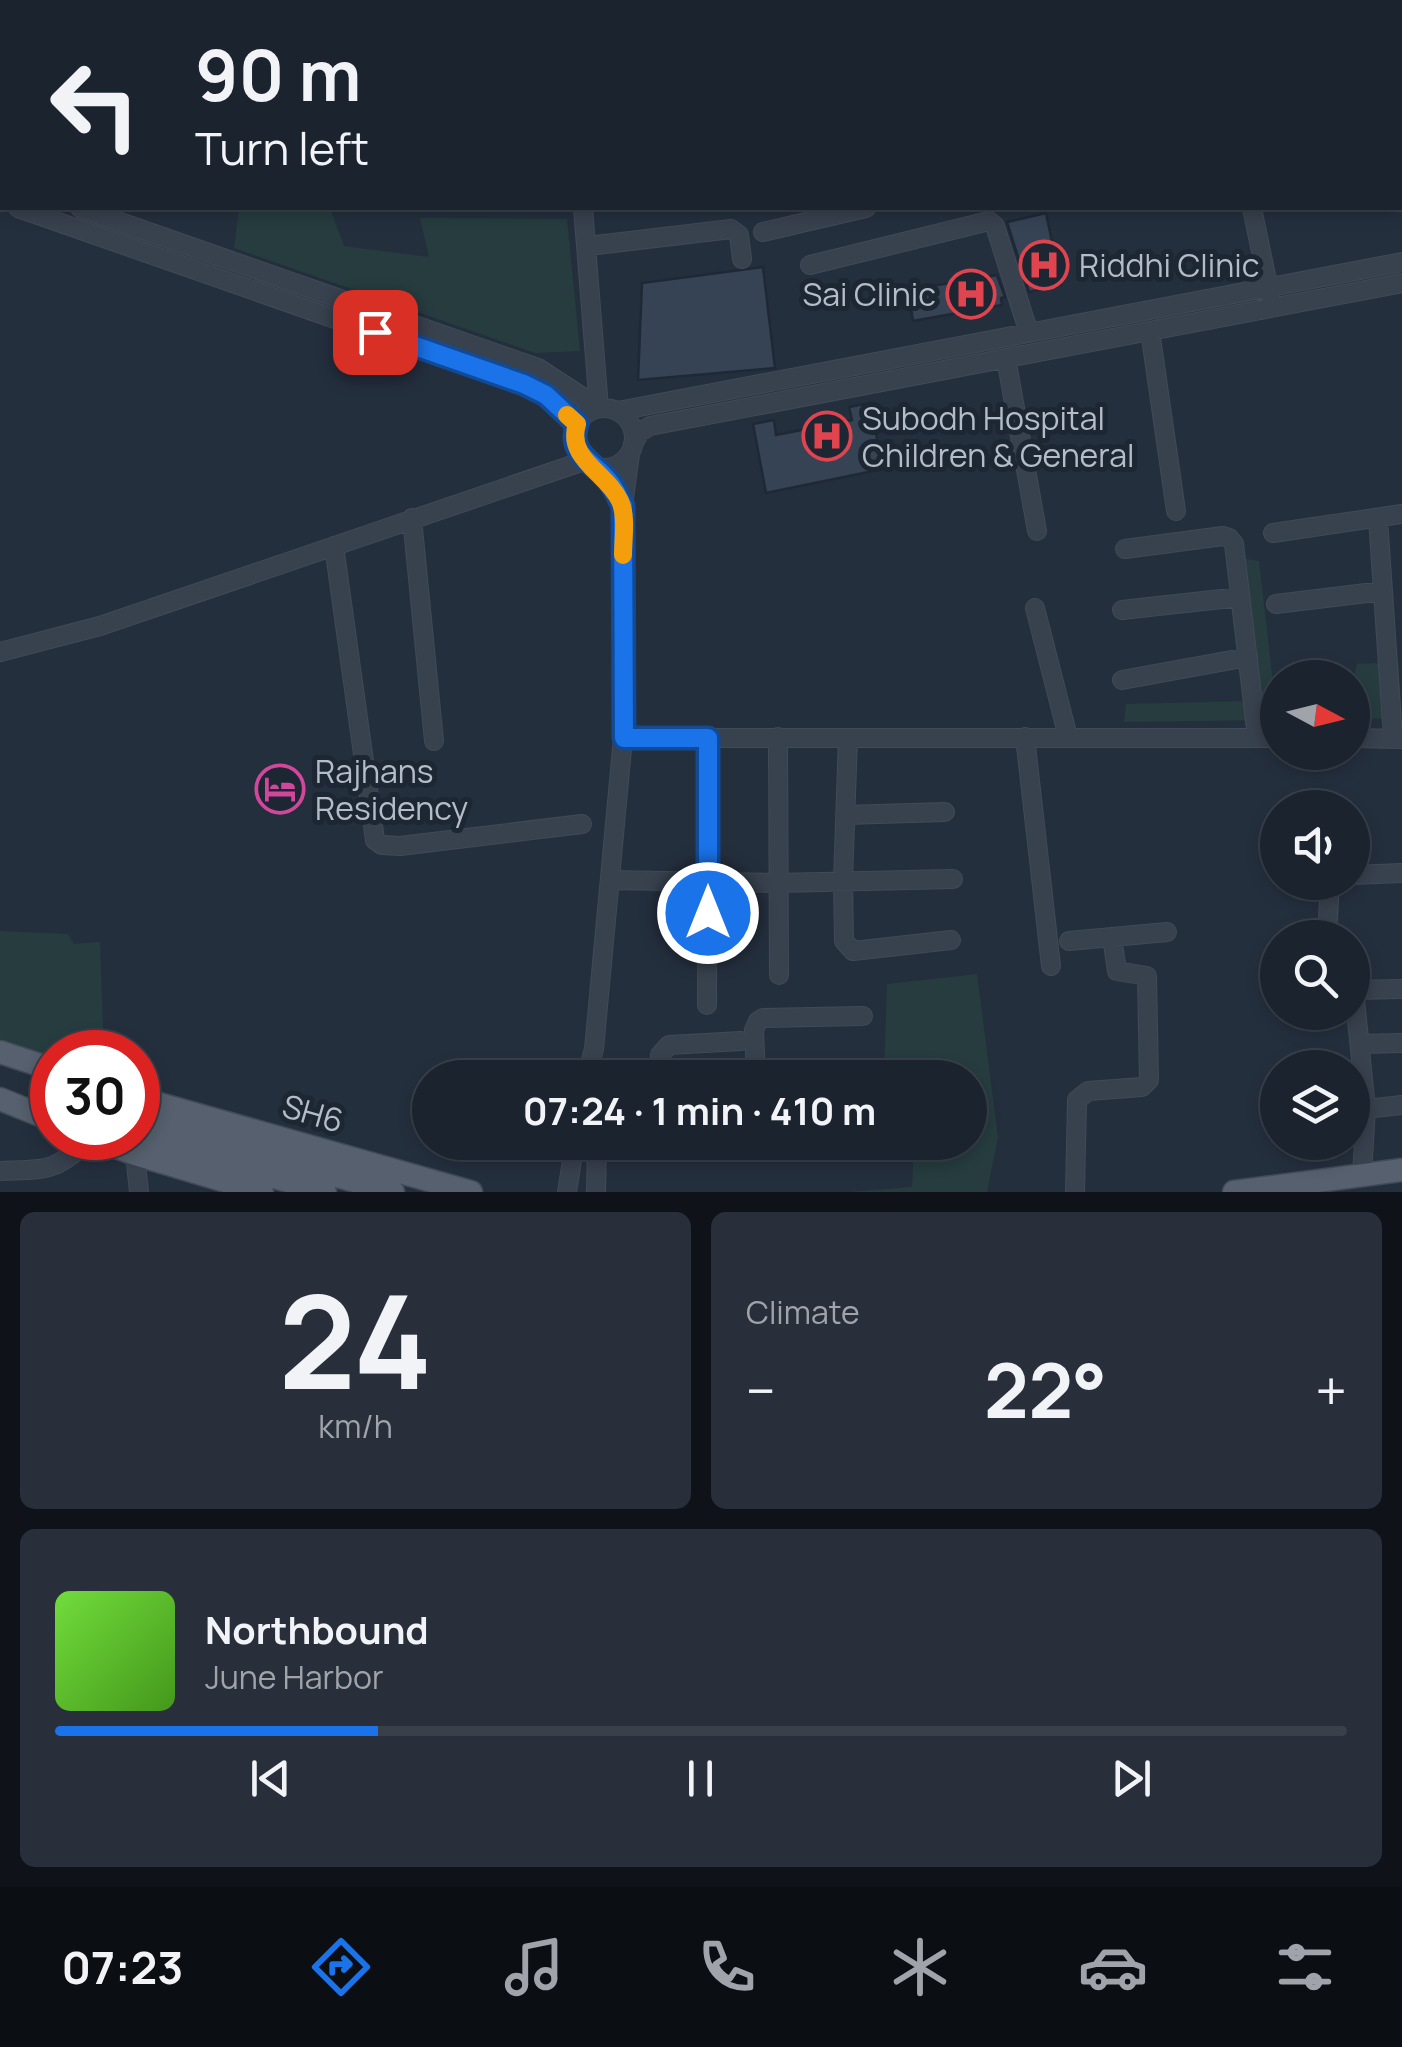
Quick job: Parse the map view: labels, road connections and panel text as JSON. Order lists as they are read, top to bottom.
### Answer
{
  "streets": {
    "main road": ["SH6"]
  },
  "places": {
    "hospital": ["Riddhi Clinic", "Sai Clinic", "Subodh Hospital Children & General"],
    "hotel": ["Rajhans Residency"]
  },
  "north": "right",
  "page": {
    "turn": ["90 m", "Turn left"],
    "limit": "30",
    "trip": "07:24 · 1 min · 410 m",
    "tile": [
      ["24", "km/h"],
      "Climate"
    ],
    "heat": ["−", "22°", "+"],
    "song": ["Northbound", "June Harbor"],
    "tabs": "07:23"
  }
}
